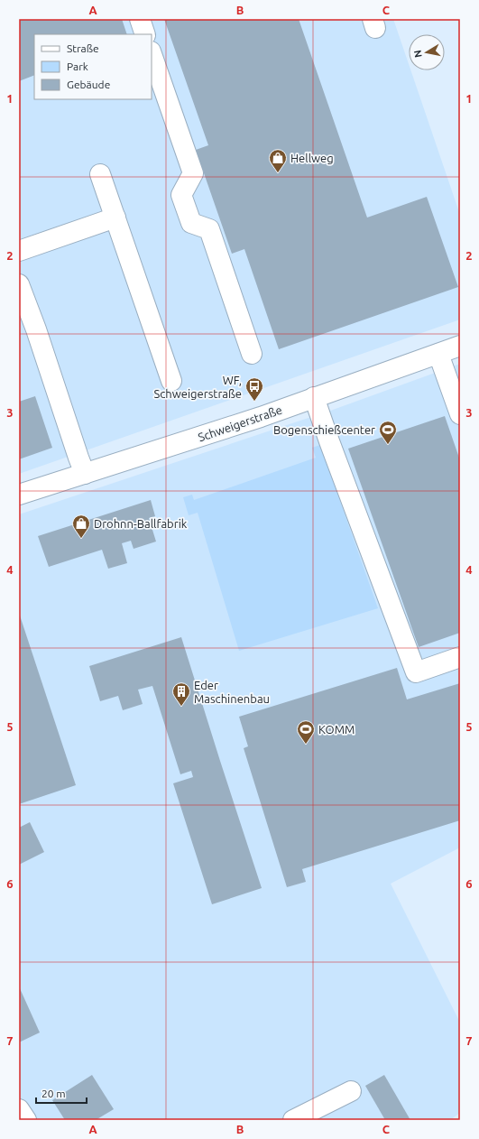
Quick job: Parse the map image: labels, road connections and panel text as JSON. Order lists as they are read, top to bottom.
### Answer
{
  "streets": {
    "street": ["Schweigerstraße"]
  },
  "places": {
    "shop": ["Hellweg", "Drohnn-Ballfabrik"],
    "bus stop": ["WF, Schweigerstraße"],
    "sports": ["Bogenschießcenter", "KOMM"],
    "building": ["Eder Maschinenbau"]
  },
  "legend": ["Straße", "Park", "Gebäude"],
  "scale_bar": "20 m",
  "north": "left",
  "grid": {
    "columns": ["A", "B", "C"],
    "rows": [
      "1",
      "2",
      "3",
      "4",
      "5",
      "6",
      "7"
    ]
  }
}
